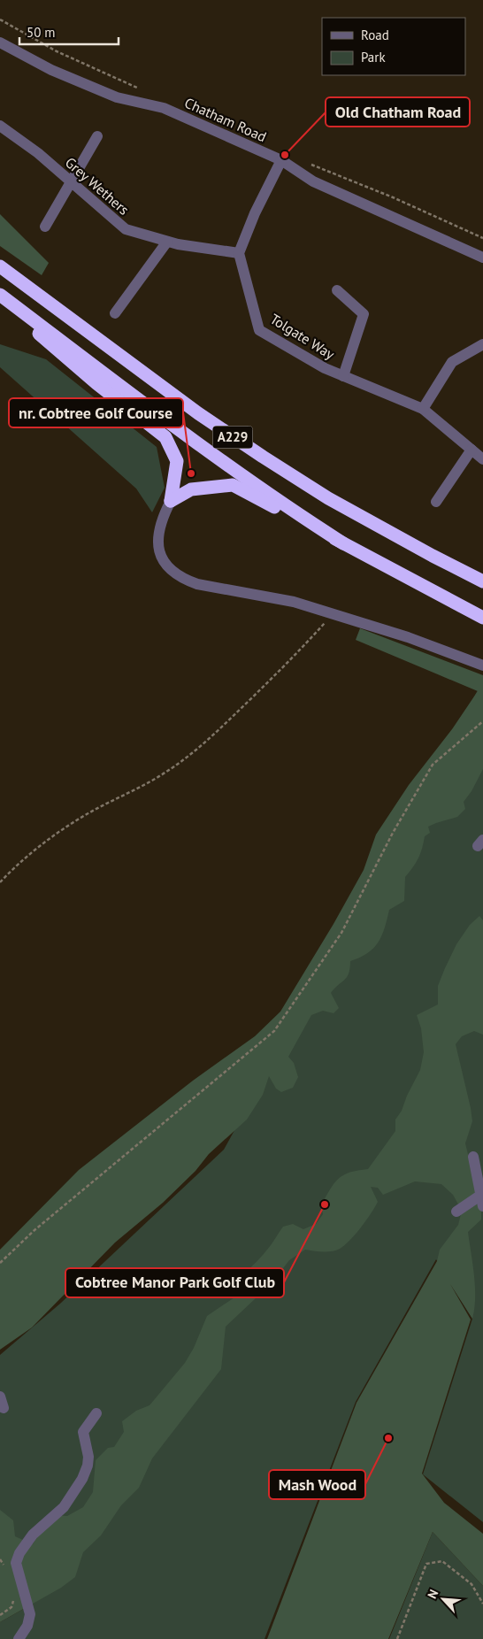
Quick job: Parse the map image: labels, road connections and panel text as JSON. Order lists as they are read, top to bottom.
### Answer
{
  "streets": {
    "highway": ["A229"],
    "street": ["Chatham Road", "Grey Wethers", "Tolgate Way"]
  },
  "crossings": [
    ["Grey Wethers", "Tolgate Way"]
  ],
  "places": [
    "Old Chatham Road",
    "nr. Cobtree Golf Course",
    "Cobtree Manor Park Golf Club",
    "Mash Wood"
  ],
  "legend": ["Road", "Park"],
  "scale_bar": "50 m",
  "north": "top left"
}
